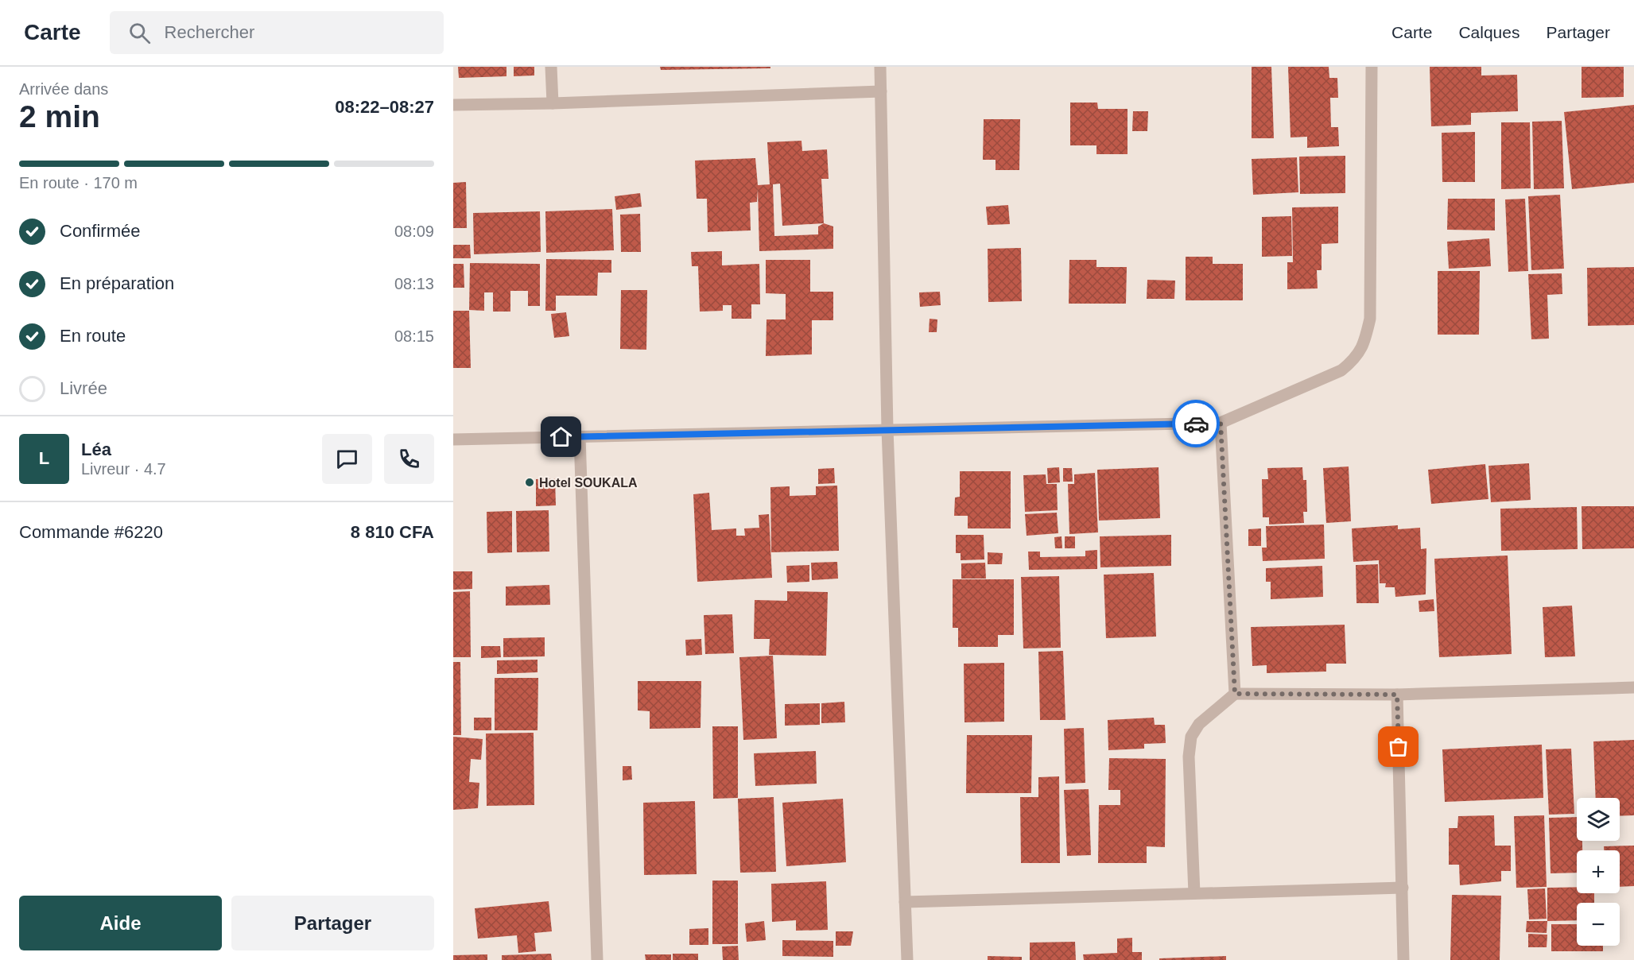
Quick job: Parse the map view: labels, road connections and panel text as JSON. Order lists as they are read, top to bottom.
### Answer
{
  "places": ["Hotel SOUKALA"],
  "page": {
    "header": "Carte",
    "search": "Rechercher",
    "nav": ["Carte", "Calques", "Partager"],
    "heading": ["2 min", "Arrivée dans", "08:22–08:27"],
    "panel": [
      "Léa",
      "Livreur · 4.7",
      "Commande #6220",
      "8 810 CFA"
    ],
    "bar": "En route · 170 m",
    "list": [
      ["Confirmée", "08:09"],
      ["En préparation", "08:13"],
      ["En route", "08:15"],
      "Livrée"
    ],
    "round": "L",
    "map_buttons": ["+", "−"],
    "buttons": ["Aide", "Partager"]
  }
}
